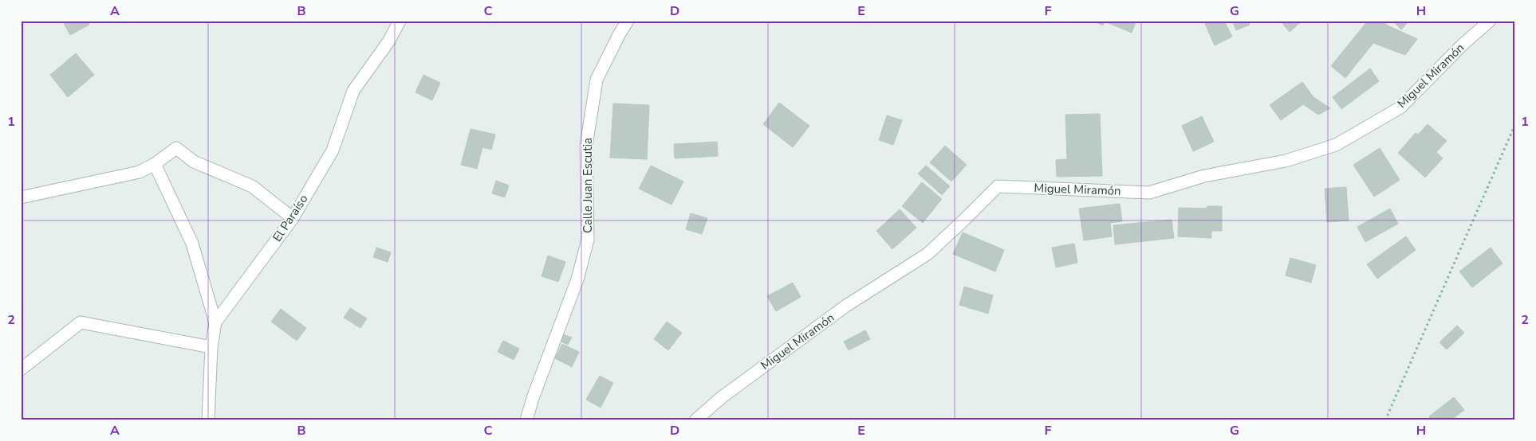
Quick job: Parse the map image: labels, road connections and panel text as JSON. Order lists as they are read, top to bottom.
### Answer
{
  "streets": {
    "street": ["Miguel Miramón", "Calle Juan Escutia", "El Paraíso"]
  },
  "grid": {
    "columns": [
      "A",
      "B",
      "C",
      "D",
      "E",
      "F",
      "G",
      "H"
    ],
    "rows": ["1", "2"]
  }
}
